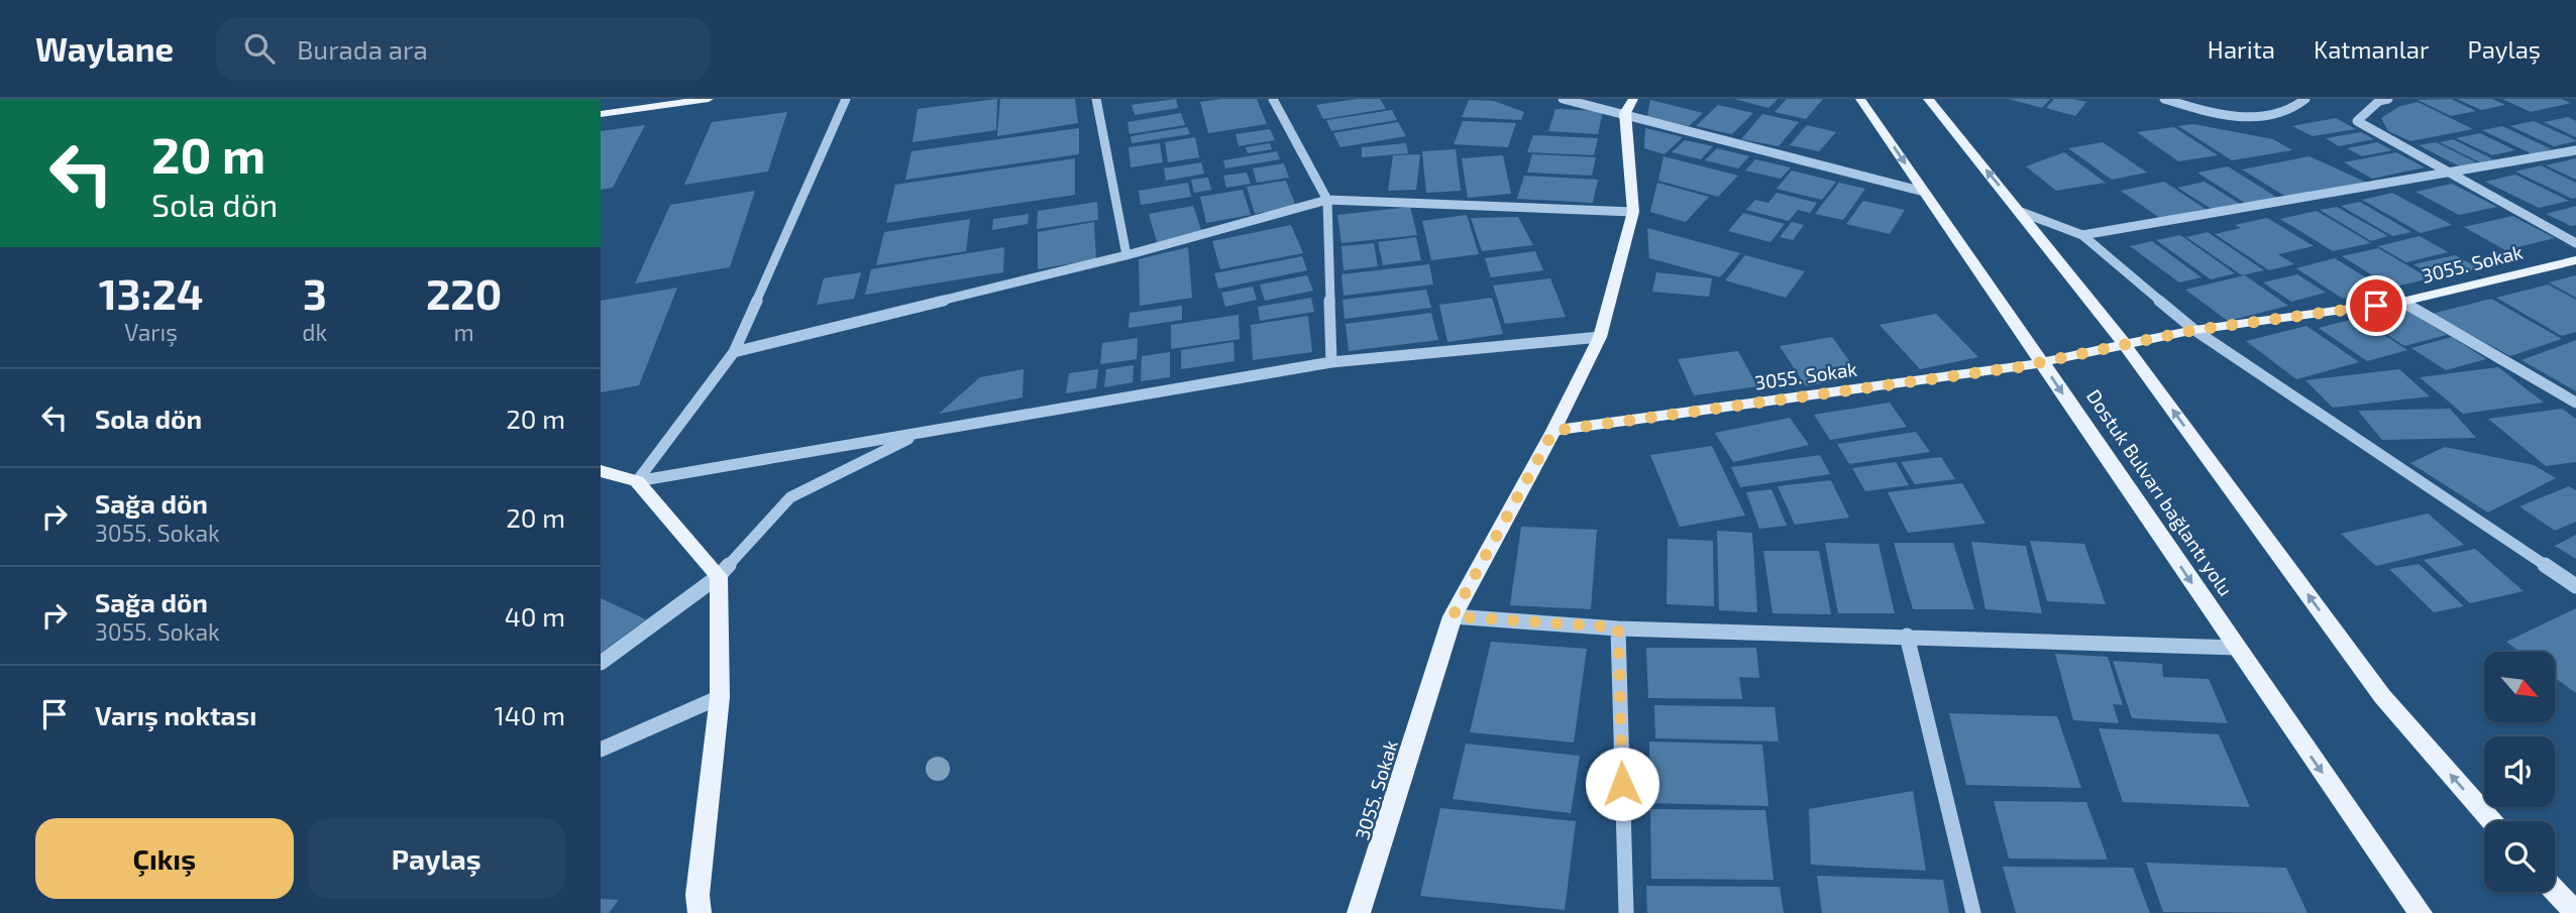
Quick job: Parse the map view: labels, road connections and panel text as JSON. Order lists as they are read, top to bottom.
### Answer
{
  "streets": {
    "main road": ["3055. Sokak", "Dostuk Bulvarı bağlantı yolu"]
  },
  "crossings": [
    ["3055. Sokak", "Dostuk Bulvarı bağlantı yolu"]
  ],
  "north": "bottom right",
  "page": {
    "header": "Waylane",
    "search": "Burada ara",
    "nav": ["Harita", "Katmanlar", "Paylaş"],
    "turn": ["20 m", "Sola dön"],
    "eta": [
      "13:24",
      "Varış",
      "3",
      "dk",
      "220",
      "m"
    ],
    "list": [
      {
        "name": "Sola dön",
        "value": "20 m"
      },
      {
        "name": "Sağa dön",
        "note": "3055. Sokak",
        "value": "20 m"
      },
      {
        "name": "Sağa dön",
        "note": "3055. Sokak",
        "value": "40 m"
      },
      {
        "name": "Varış noktası",
        "value": "140 m"
      }
    ],
    "buttons": ["Çıkış", "Paylaş"]
  }
}
